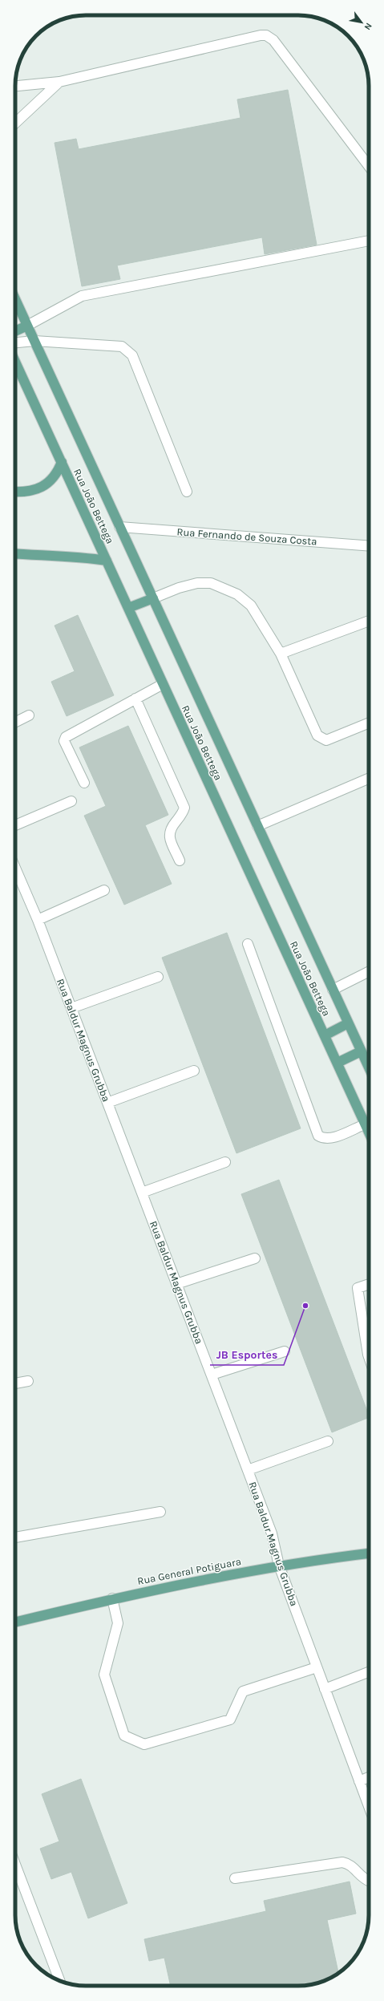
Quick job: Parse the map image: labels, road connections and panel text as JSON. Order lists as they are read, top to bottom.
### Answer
{
  "streets": {
    "main road": ["Rua João Bettega", "Rua General Potiguara"],
    "street": ["Rua Fernando de Souza Costa", "Rua Baldur Magnus Grubba"]
  },
  "crossings": [
    ["Rua João Bettega", "Rua Fernando de Souza Costa"],
    ["Rua Baldur Magnus Grubba", "Rua General Potiguara"]
  ],
  "places": ["JB Esportes"],
  "north": "bottom right"
}
